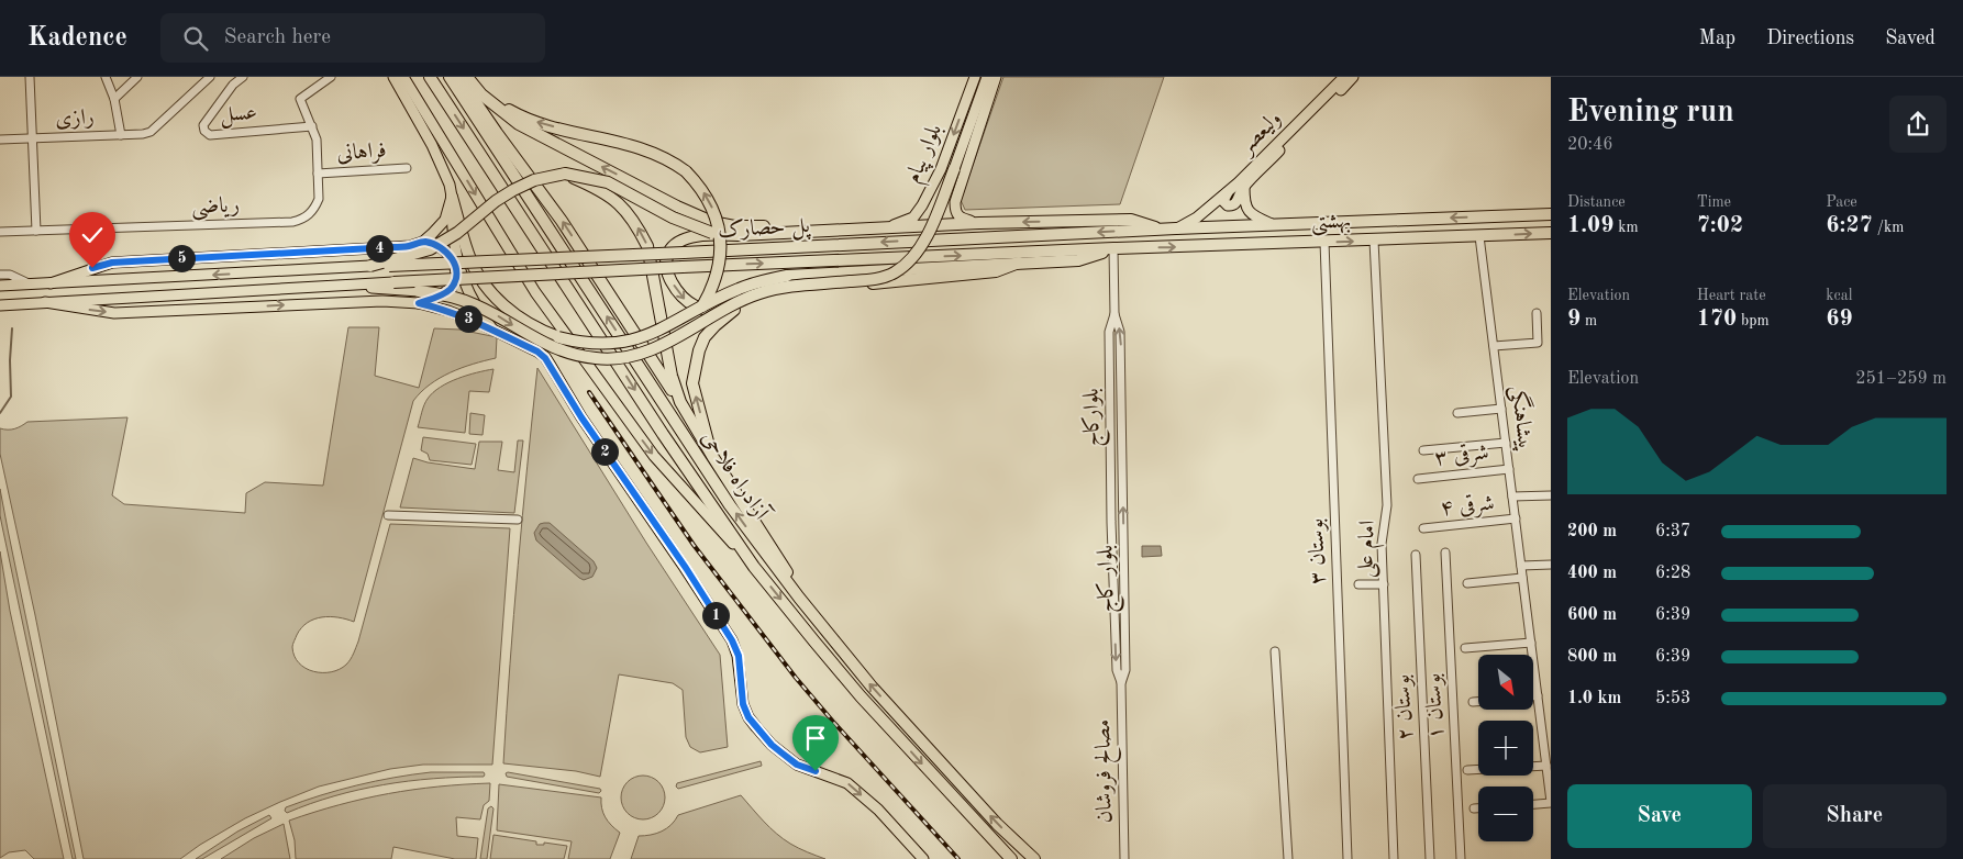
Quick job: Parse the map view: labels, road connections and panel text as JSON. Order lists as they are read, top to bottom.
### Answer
{
  "streets": {
    "highway": ["بهشتی", "پل حصارک", "آزادراه فلاحی"],
    "main road": ["ولیعصر", "بلوار پیام"],
    "street": [
      "عسل",
      "رازی",
      "فراهانی",
      "ریاضی",
      "بلوارکاج",
      "پیشاهنگی",
      "۳ شرقی",
      "۴ شرقی",
      "امام علی",
      "بوستان ۳",
      "بلوار کاج",
      "بوستان ۱",
      "بوستان ۲",
      "مصالح فروشان"
    ]
  },
  "crossings": [
    ["عسل", "ریاضی"],
    ["ولیعصر", "بهشتی"],
    ["فراهانی", "ریاضی"],
    ["بهشتی", "پل حصارک"],
    ["بهشتی", "پیشاهنگی"],
    ["بهشتی", "امام علی"],
    ["بهشتی", "بوستان ۳"],
    ["بلوارکاج", "بلوار کاج"],
    ["پیشاهنگی", "۳ شرقی"],
    ["پیشاهنگی", "۴ شرقی"],
    ["بلوار کاج", "مصالح فروشان"]
  ],
  "north": "bottom right",
  "page": {
    "header": "Kadence",
    "search": "Search here",
    "nav": ["Map", "Directions", "Saved"],
    "heading": ["Evening run", "20:46"],
    "stats": [
      ["Distance", "1.09 km"],
      ["Time", "7:02"],
      ["Pace", "6:27 /km"],
      ["Elevation", "9 m"],
      ["Heart rate", "170 bpm"],
      ["kcal", "69"]
    ],
    "pins": [
      "4",
      "5",
      "3",
      "2",
      "1"
    ],
    "chart": ["Elevation", "251–259 m"],
    "list": [
      {
        "name": "200 m",
        "note": "6:37"
      },
      {
        "name": "400 m",
        "note": "6:28"
      },
      {
        "name": "600 m",
        "note": "6:39"
      },
      {
        "name": "800 m",
        "note": "6:39"
      },
      {
        "name": "1.0 km",
        "note": "5:53"
      }
    ],
    "map_buttons": ["+", "−"],
    "buttons": ["Save", "Share"]
  }
}
